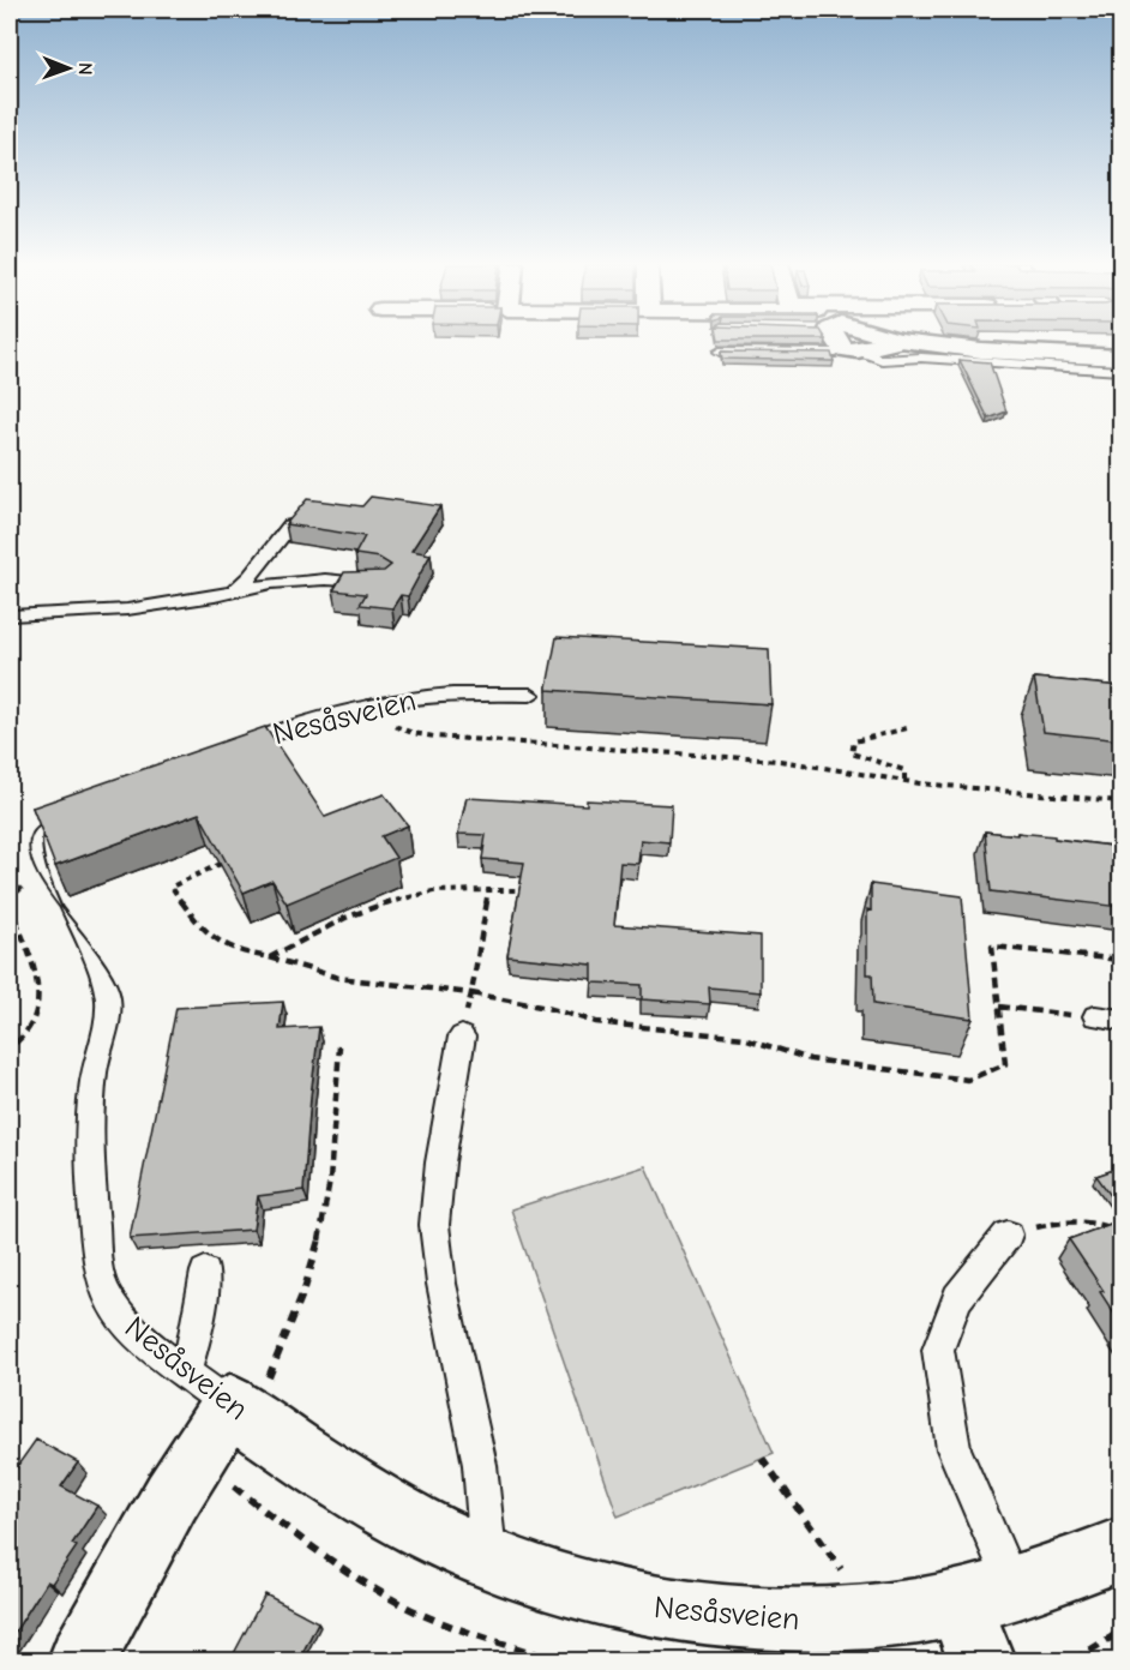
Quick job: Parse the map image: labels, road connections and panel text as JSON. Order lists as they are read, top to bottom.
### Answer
{
  "streets": {
    "street": ["Nesåsveien"]
  },
  "north": "right"
}
